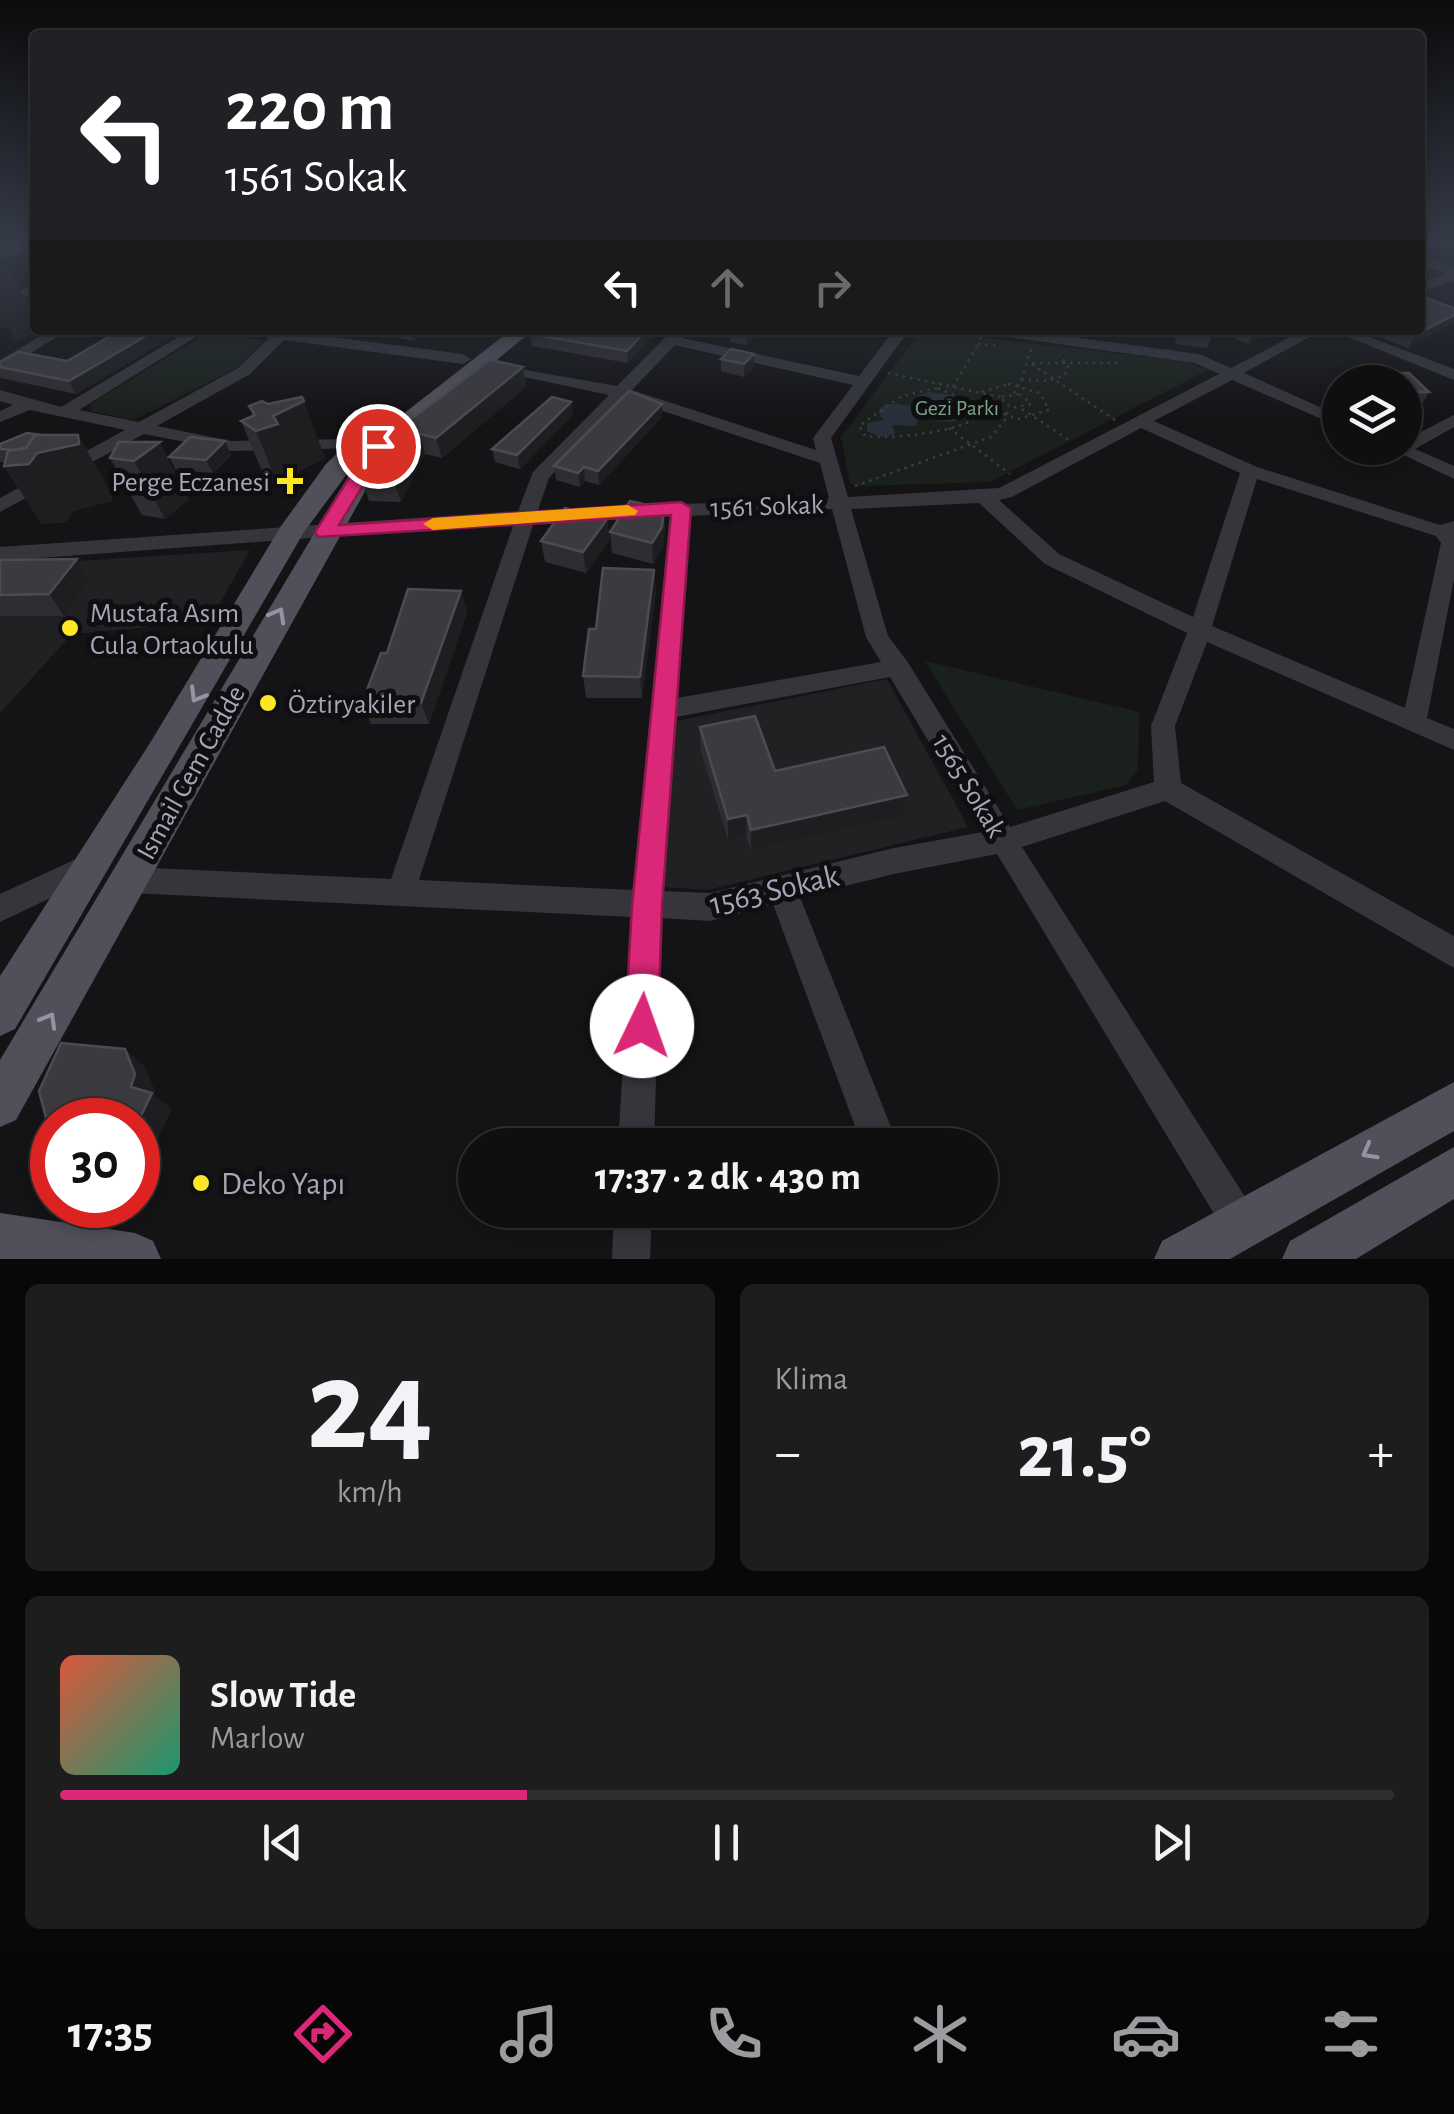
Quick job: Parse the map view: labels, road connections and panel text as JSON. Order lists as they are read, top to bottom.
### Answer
{
  "streets": {
    "main road": ["Ismail Cem Cadde"],
    "street": ["1561 Sokak", "1565 Sokak", "1563 Sokak"]
  },
  "crossings": [
    ["1561 Sokak", "Ismail Cem Cadde"],
    ["1561 Sokak", "1565 Sokak"],
    ["Ismail Cem Cadde", "1563 Sokak"],
    ["1565 Sokak", "1563 Sokak"]
  ],
  "parks": ["Gezi Parkı"],
  "places": {
    "health": ["Perge Eczanesi"],
    "other": ["Mustafa Asım Cula Ortaokulu", "Öztiryakiler", "Deko Yapı"]
  },
  "page": {
    "turn": ["220 m", "1561 Sokak"],
    "limit": "30",
    "trip": "17:37 · 2 dk · 430 m",
    "tile": [
      ["24", "km/h"],
      "Klima"
    ],
    "heat": ["−", "21.5°", "+"],
    "song": ["Slow Tide", "Marlow"],
    "tabs": "17:35"
  }
}
